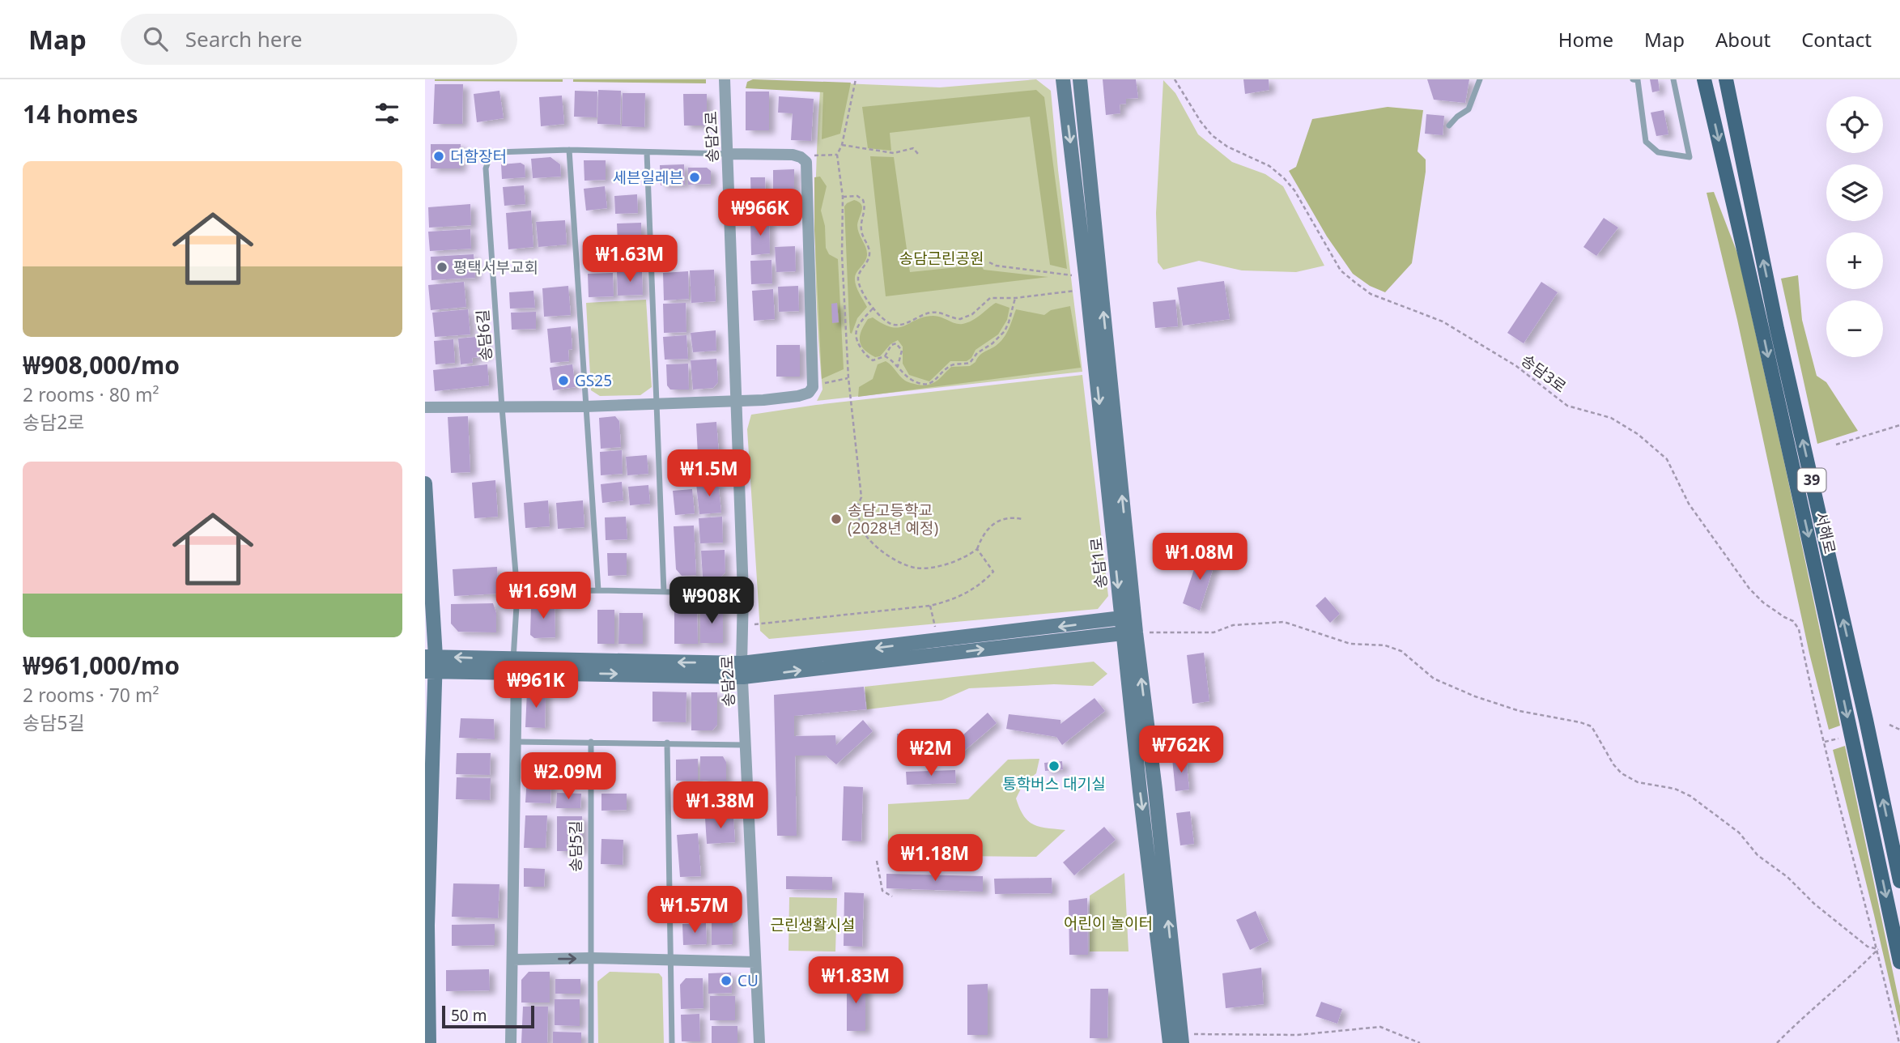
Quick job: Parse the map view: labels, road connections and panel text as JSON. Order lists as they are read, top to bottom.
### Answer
{
  "streets": {
    "main road": ["39", "서해로", "송담1로"],
    "street": ["송담2로"],
    "lane": ["송담6길", "송담5길"],
    "path": ["송담3로"]
  },
  "crossings": [
    ["송담2로", "송담6길"]
  ],
  "parks": ["송담근린공원", "어린이 놀이터", "근린생활시설"],
  "places": [
    "더함장터",
    "세븐일레븐",
    "평택서부교회",
    "GS25",
    "송담고등학교 (2028년 예정)",
    "통학버스 대기실",
    "CU"
  ],
  "scale_bar": "50 m",
  "page": {
    "header": "Map",
    "search": "Search here",
    "nav": [
      "Home",
      "Map",
      "About",
      "Contact"
    ],
    "heading": "14 homes",
    "map_buttons": ["+", "−"],
    "list": [
      {
        "name": "₩908,000/mo",
        "note": "2 rooms · 80 m² · 송담2로"
      },
      {
        "name": "₩961,000/mo",
        "note": "2 rooms · 70 m² · 송담5길"
      }
    ],
    "price": [
      "₩966K",
      "₩1.63M",
      "₩1.5M",
      "₩1.08M",
      "₩1.69M",
      "₩908K",
      "₩961K",
      "₩762K",
      "₩2M",
      "₩2.09M",
      "₩1.38M",
      "₩1.18M",
      "₩1.57M",
      "₩1.83M"
    ],
    "scale": "50 m"
  }
}
